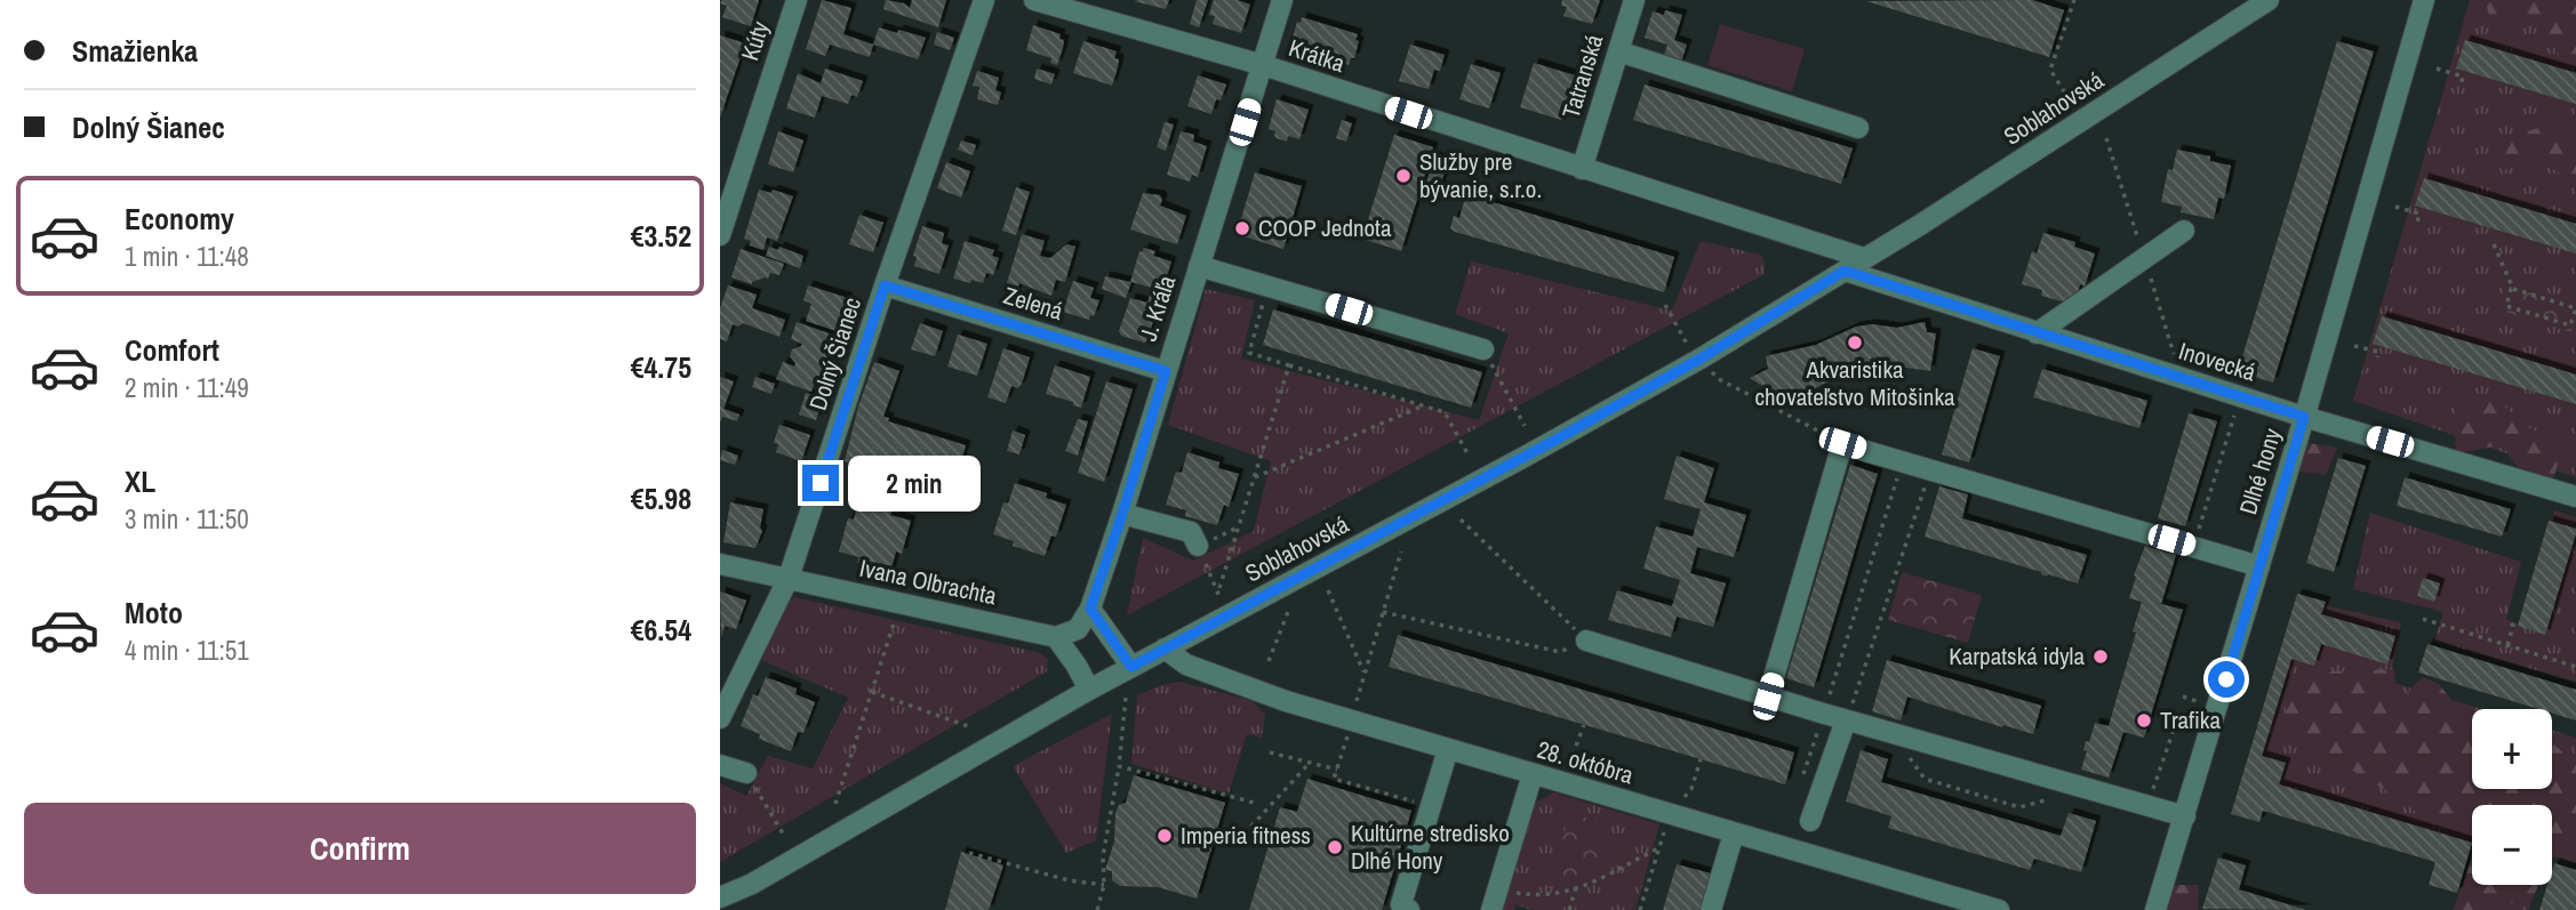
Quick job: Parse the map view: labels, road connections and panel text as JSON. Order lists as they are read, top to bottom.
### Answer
{
  "streets": {
    "street": [
      "Kúty",
      "Krátka",
      "Tatranská",
      "Soblahovská",
      "Zelená",
      "J. Kráľa",
      "Dolný Šianec",
      "Inovecká",
      "Dlhé hony",
      "Ivana Olbrachta",
      "28. októbra"
    ]
  },
  "crossings": [
    ["Krátka", "Tatranská"],
    ["Krátka", "J. Kráľa"],
    ["Soblahovská", "Inovecká"],
    ["Soblahovská", "28. októbra"],
    ["Zelená", "J. Kráľa"],
    ["Zelená", "Dolný Šianec"],
    ["J. Kráľa", "Ivana Olbrachta"],
    ["Dolný Šianec", "Ivana Olbrachta"],
    ["Inovecká", "Dlhé hony"]
  ],
  "places": [
    "Služby pre bývanie, s.r.o.",
    "COOP Jednota",
    "Akvaristika chovateľstvo Mitošinka",
    "Karpatská idyla",
    "Trafika",
    "Imperia fitness",
    "Kultúrne stredisko Dlhé Hony"
  ],
  "page": {
    "banner": ["Smažienka", "Dolný Šianec"],
    "list": [
      {
        "name": "Economy",
        "note": "1 min · 11:48",
        "value": "€3.52"
      },
      {
        "name": "Comfort",
        "note": "2 min · 11:49",
        "value": "€4.75"
      },
      {
        "name": "XL",
        "note": "3 min · 11:50",
        "value": "€5.98"
      },
      {
        "name": "Moto",
        "note": "4 min · 11:51",
        "value": "€6.54"
      }
    ],
    "bubble": "2 min",
    "map_buttons": ["+", "−"],
    "buttons": "Confirm"
  }
}
